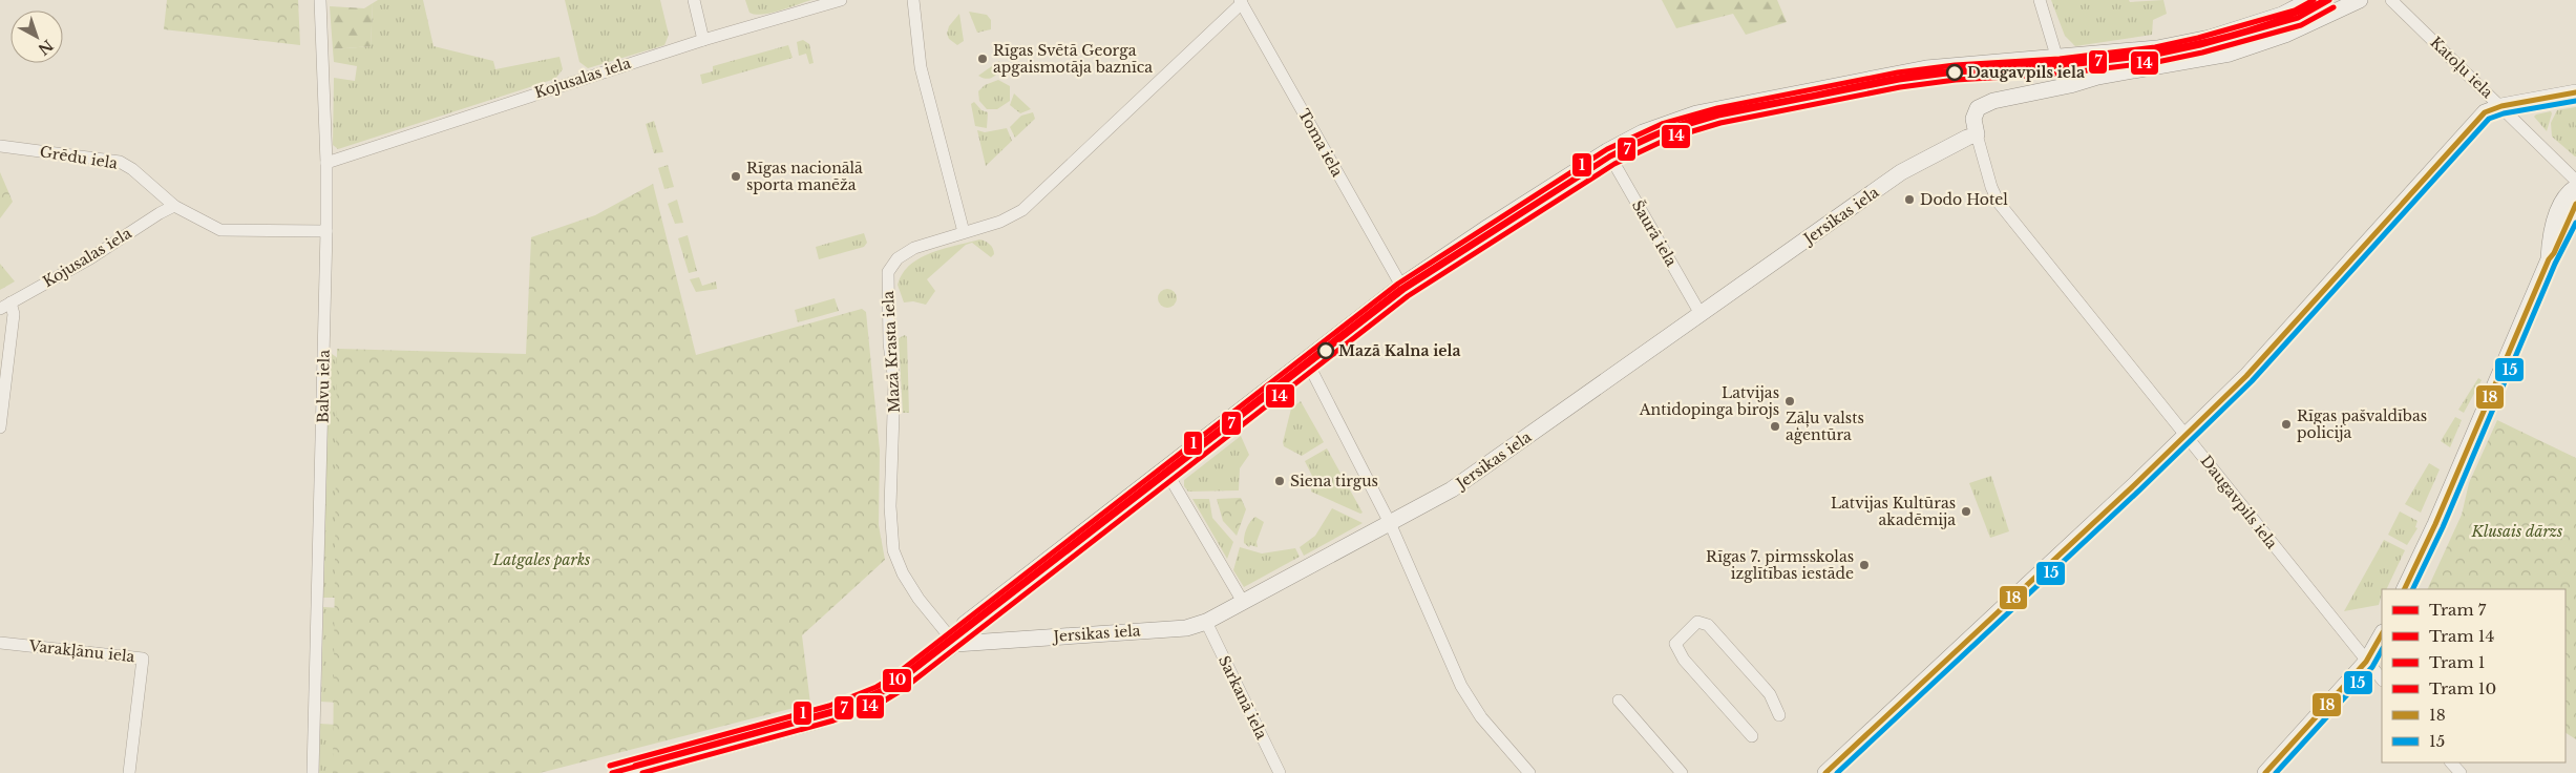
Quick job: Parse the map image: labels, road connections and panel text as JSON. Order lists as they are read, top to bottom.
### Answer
{
  "streets": {
    "street": [
      "Katoļu iela",
      "Kojusalas iela",
      "Toma iela",
      "Grēdu iela",
      "Jersikas iela",
      "Šaurā iela",
      "Mazā Krasta iela",
      "Balvu iela",
      "Daugavpils iela",
      "Varakļānu iela",
      "Sarkanā iela"
    ]
  },
  "crossings": [
    ["Kojusalas iela", "Grēdu iela"],
    ["Kojusalas iela", "Balvu iela"],
    ["Toma iela", "Mazā Krasta iela"],
    ["Grēdu iela", "Balvu iela"],
    ["Jersikas iela", "Šaurā iela"],
    ["Jersikas iela", "Mazā Krasta iela"],
    ["Jersikas iela", "Daugavpils iela"],
    ["Jersikas iela", "Sarkanā iela"]
  ],
  "parks": ["Klusais dārzs", "Latgales parks"],
  "places": [
    "Rīgas Svētā Georga apgaismotāja baznīca",
    "Daugavpils iela",
    "Rīgas nacionālā sporta manēža",
    "Dodo Hotel",
    "Mazā Kalna iela",
    "Latvijas Antidopinga birojs",
    "Rīgas pašvaldības policija",
    "Zāļu valsts aģentūra",
    "Siena tirgus",
    "Latvijas Kultūras akadēmija",
    "Rīgas 7. pirmsskolas izglītības iestāde"
  ],
  "lines": [
    "tram line 7",
    "tram line 1",
    "tram line 10",
    "tram line 14",
    "transit line 18",
    "transit line 15"
  ],
  "legend": [
    "Tram 7",
    "Tram 14",
    "Tram 1",
    "Tram 10",
    "18",
    "15"
  ],
  "north": "bottom right"
}
